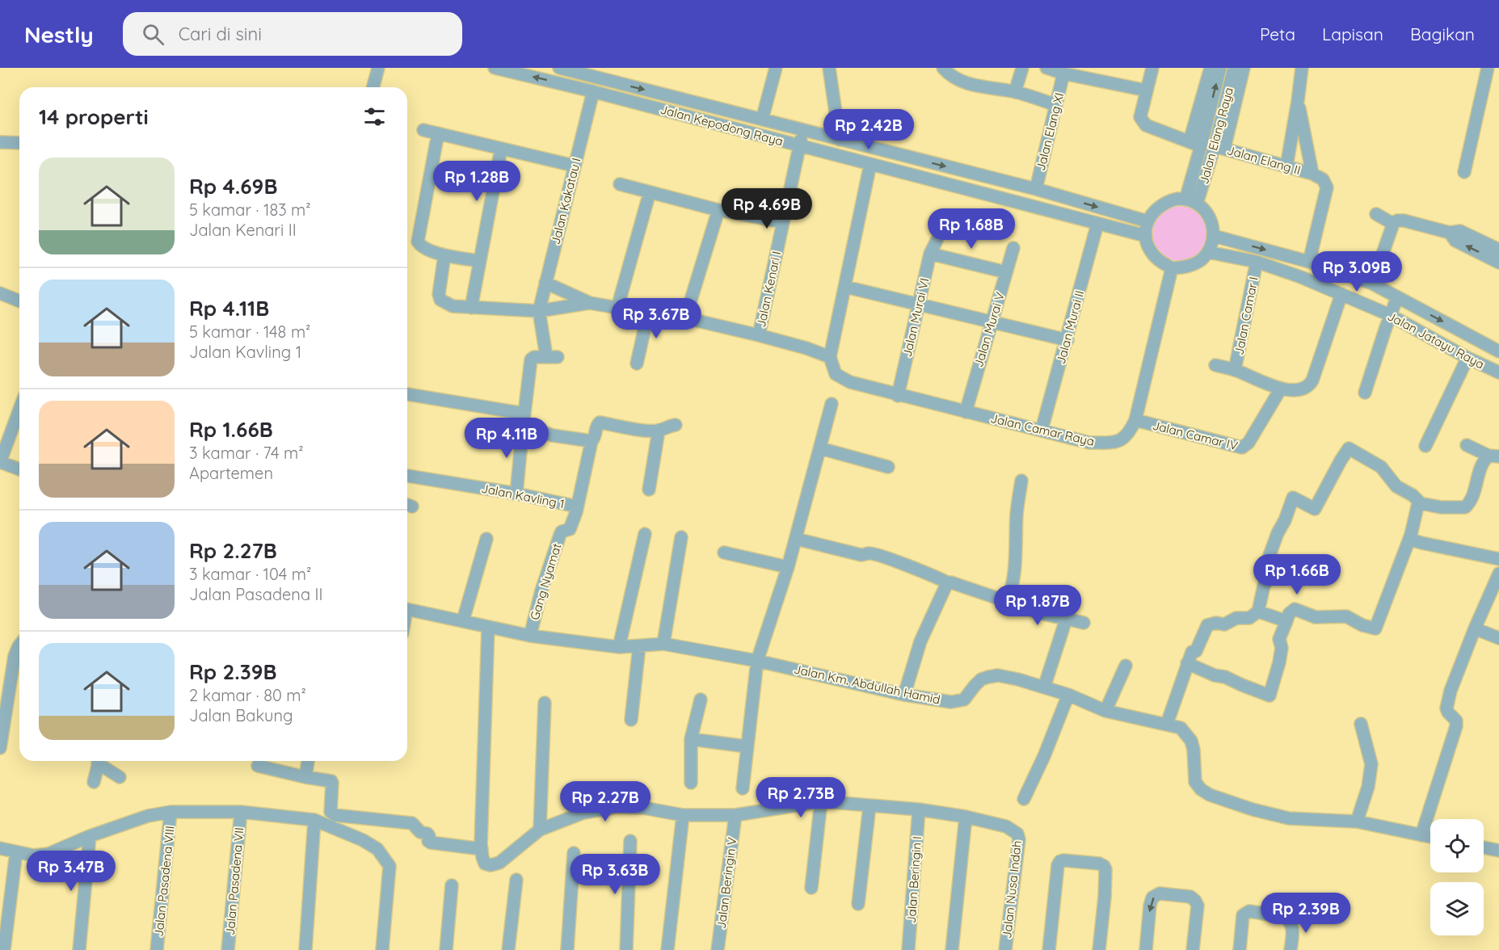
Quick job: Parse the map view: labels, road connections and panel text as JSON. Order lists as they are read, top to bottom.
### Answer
{
  "streets": {
    "street": [
      "Jalan Kepodong Raya",
      "Jalan Elang XI",
      "Jalan Elang Raya",
      "Jalan Elang II",
      "Jalan Kakatau I",
      "Jalan Kenari I",
      "Jalan Camar I",
      "Jalan Murai VI",
      "Jalan Murai II",
      "Jalan Murai V",
      "Jalan Jatayu Raya",
      "Jalan Camar Raya",
      "Jalan Camar IV",
      "Jalan Kavling 1",
      "Gang Nyamat",
      "Jalan Km. Abdullah Hamid",
      "Jalan Beringin I",
      "Jalan Pasadena VIII",
      "Jalan Pasadena VII",
      "Jalan Beringin V",
      "Jalan Nusa Indah"
    ]
  },
  "crossings": [
    ["Jalan Kepodong Raya", "Jalan Elang XI"],
    ["Jalan Kepodong Raya", "Jalan Elang Raya"],
    ["Jalan Kepodong Raya", "Jalan Kakatau I"],
    ["Jalan Kepodong Raya", "Jalan Kenari I"],
    ["Jalan Kepodong Raya", "Jalan Murai II"],
    ["Jalan Kepodong Raya", "Jalan Jatayu Raya"],
    ["Jalan Kepodong Raya", "Jalan Camar Raya"],
    ["Jalan Elang Raya", "Jalan Elang II"],
    ["Jalan Elang Raya", "Jalan Jatayu Raya"],
    ["Jalan Elang Raya", "Jalan Camar Raya"],
    ["Jalan Camar I", "Jalan Jatayu Raya"],
    ["Jalan Murai VI", "Jalan Camar Raya"],
    ["Jalan Murai II", "Jalan Camar Raya"],
    ["Jalan Murai V", "Jalan Camar Raya"],
    ["Jalan Jatayu Raya", "Jalan Camar Raya"],
    ["Jalan Camar Raya", "Jalan Camar IV"],
    ["Jalan Kavling 1", "Gang Nyamat"],
    ["Gang Nyamat", "Jalan Km. Abdullah Hamid"]
  ],
  "page": {
    "header": "Nestly",
    "search": "Cari di sini",
    "nav": ["Peta", "Lapisan", "Bagikan"],
    "heading": "14 properti",
    "price": [
      "Rp 2.42B",
      "Rp 1.28B",
      "Rp 4.69B",
      "Rp 1.68B",
      "Rp 3.09B",
      "Rp 3.67B",
      "Rp 4.11B",
      "Rp 1.66B",
      "Rp 1.87B",
      "Rp 2.73B",
      "Rp 2.27B",
      "Rp 3.47B",
      "Rp 3.63B",
      "Rp 2.39B"
    ],
    "list": [
      {
        "name": "Rp 4.69B",
        "note": "5 kamar · 183 m² · Jalan Kenari II"
      },
      {
        "name": "Rp 4.11B",
        "note": "5 kamar · 148 m² · Jalan Kavling 1"
      },
      {
        "name": "Rp 1.66B",
        "note": "3 kamar · 74 m² · Apartemen"
      },
      {
        "name": "Rp 2.27B",
        "note": "3 kamar · 104 m² · Jalan Pasadena II"
      },
      {
        "name": "Rp 2.39B",
        "note": "2 kamar · 80 m² · Jalan Bakung"
      }
    ]
  }
}
